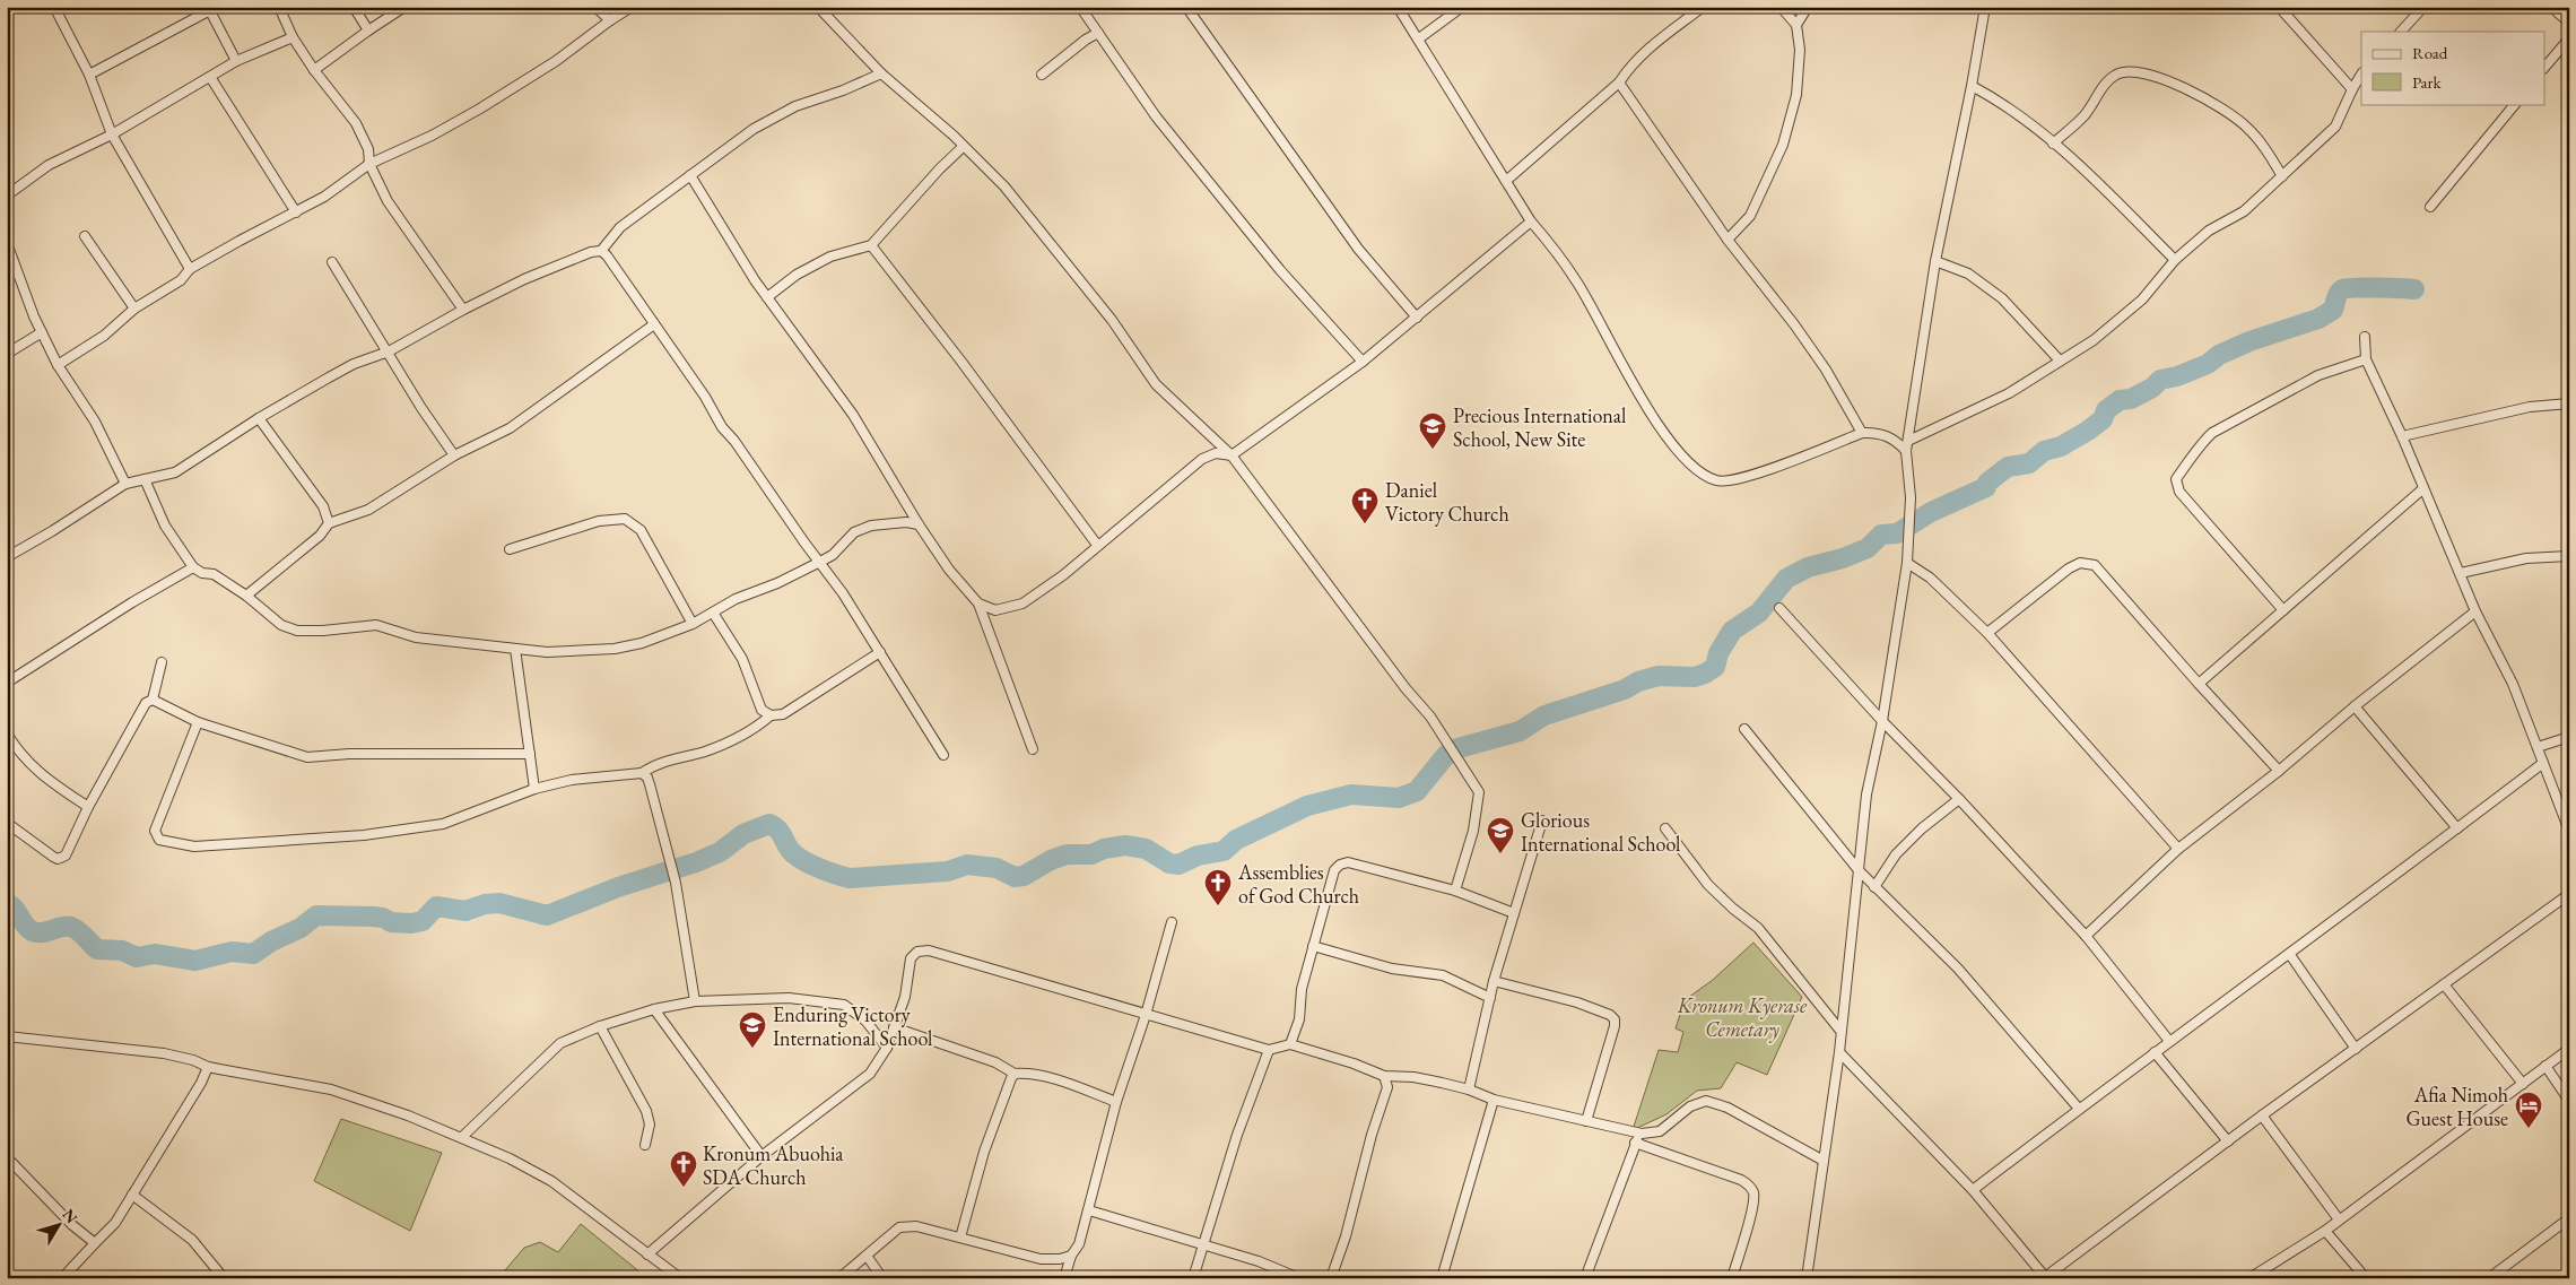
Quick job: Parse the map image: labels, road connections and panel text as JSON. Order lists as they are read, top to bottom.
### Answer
{
  "parks": ["Kronum Kyerase Cemetary"],
  "places": {
    "school or university": ["Precious International School, New Site", "Glorious International School", "Enduring Victory International School"],
    "church": ["Daniel Victory Church", "Assemblies of God Church", "Kronum Abuohia SDA Church"],
    "hotel": ["Afia Nimoh Guest House"]
  },
  "legend": ["Road", "Park"],
  "north": "top right"
}
